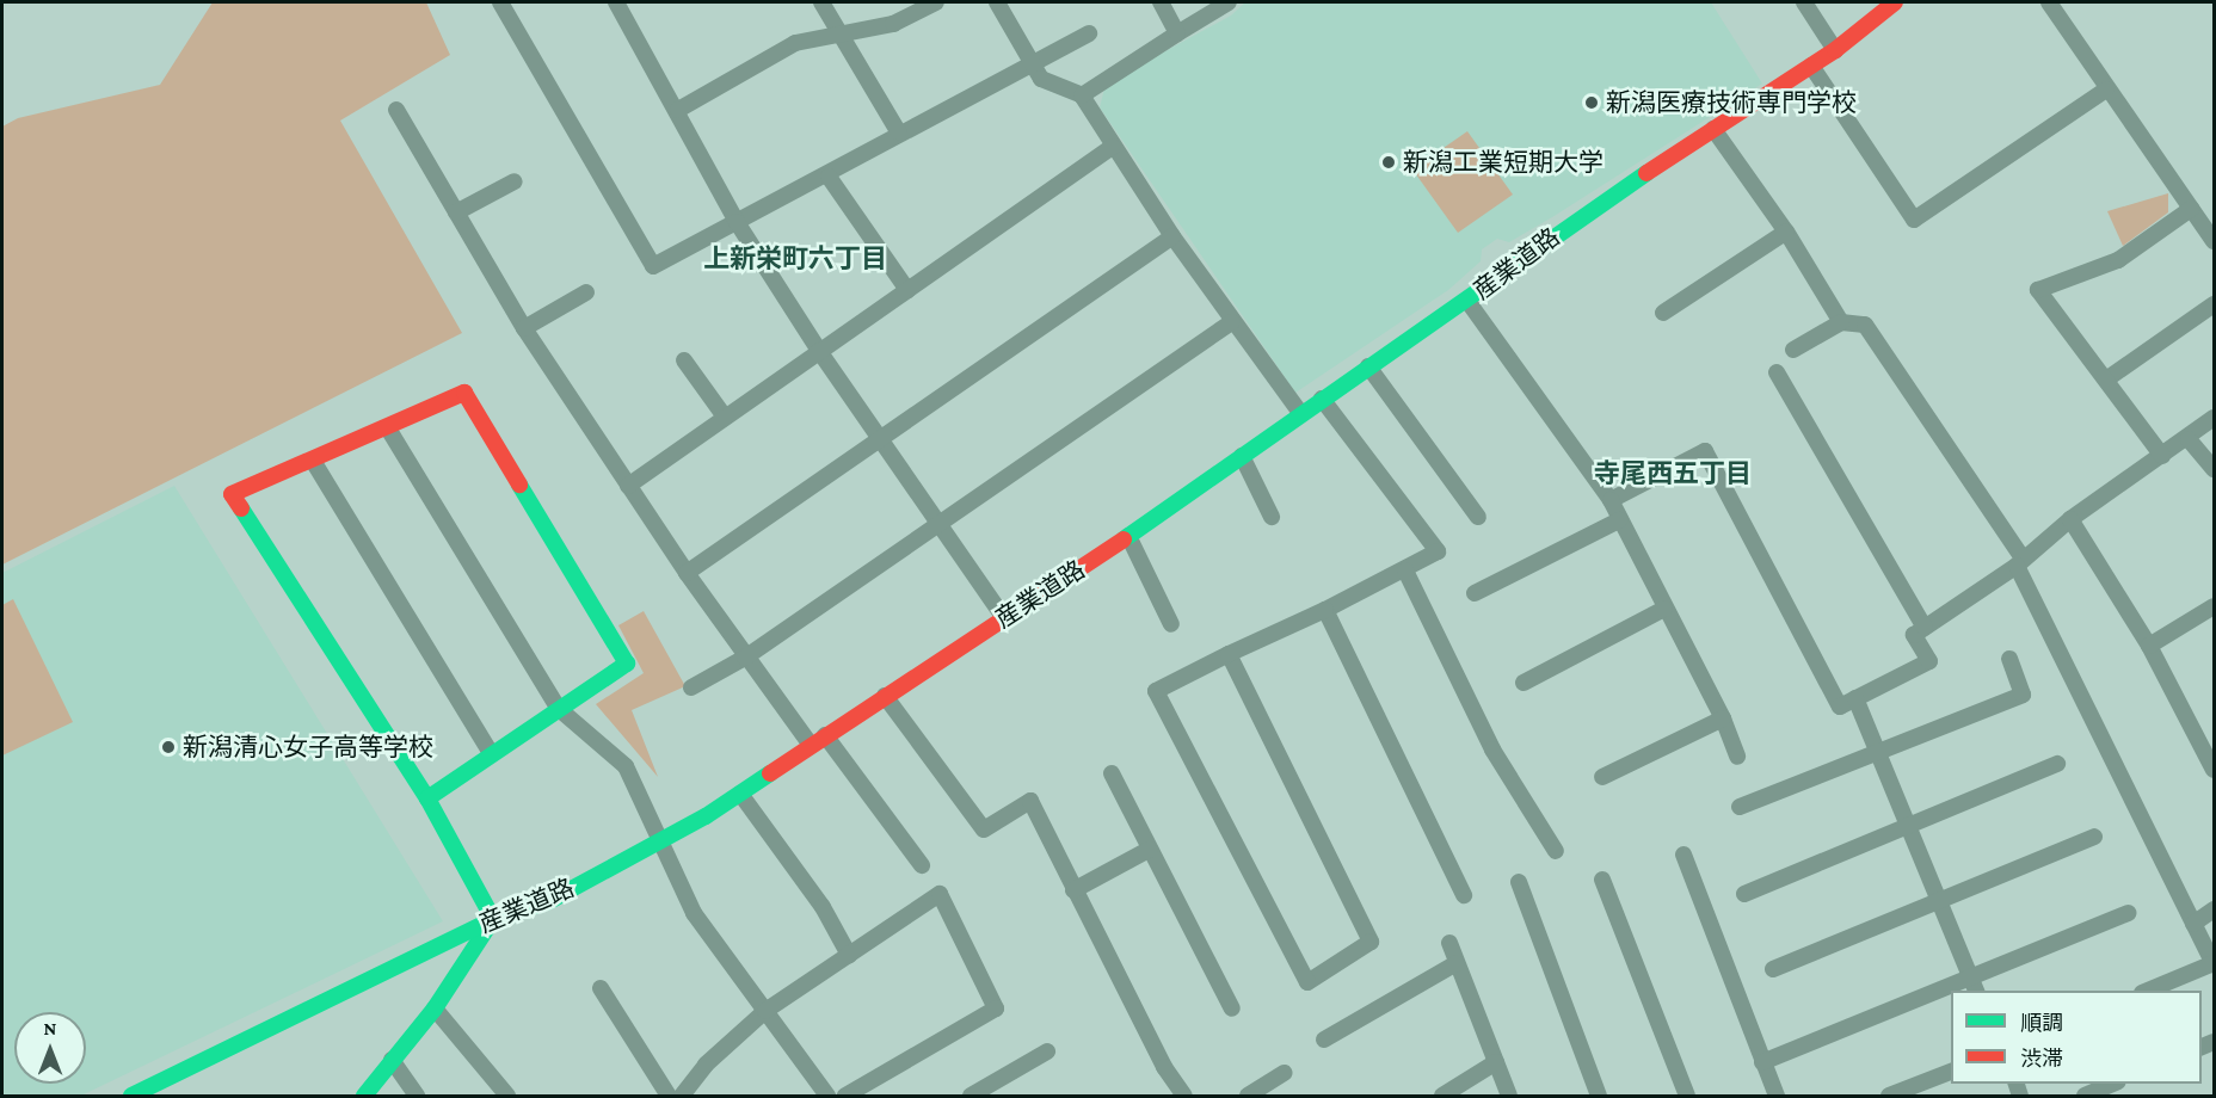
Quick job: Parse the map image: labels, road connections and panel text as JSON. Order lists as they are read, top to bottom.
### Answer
{
  "streets": {
    "street": ["産業道路"]
  },
  "districts": ["上新栄町六丁目", "寺尾西五丁目"],
  "places": ["新潟医療技術専門学校", "新潟工業短期大学", "新潟清心女子高等学校"],
  "legend": ["順調", "渋滞"],
  "north": "top"
}
